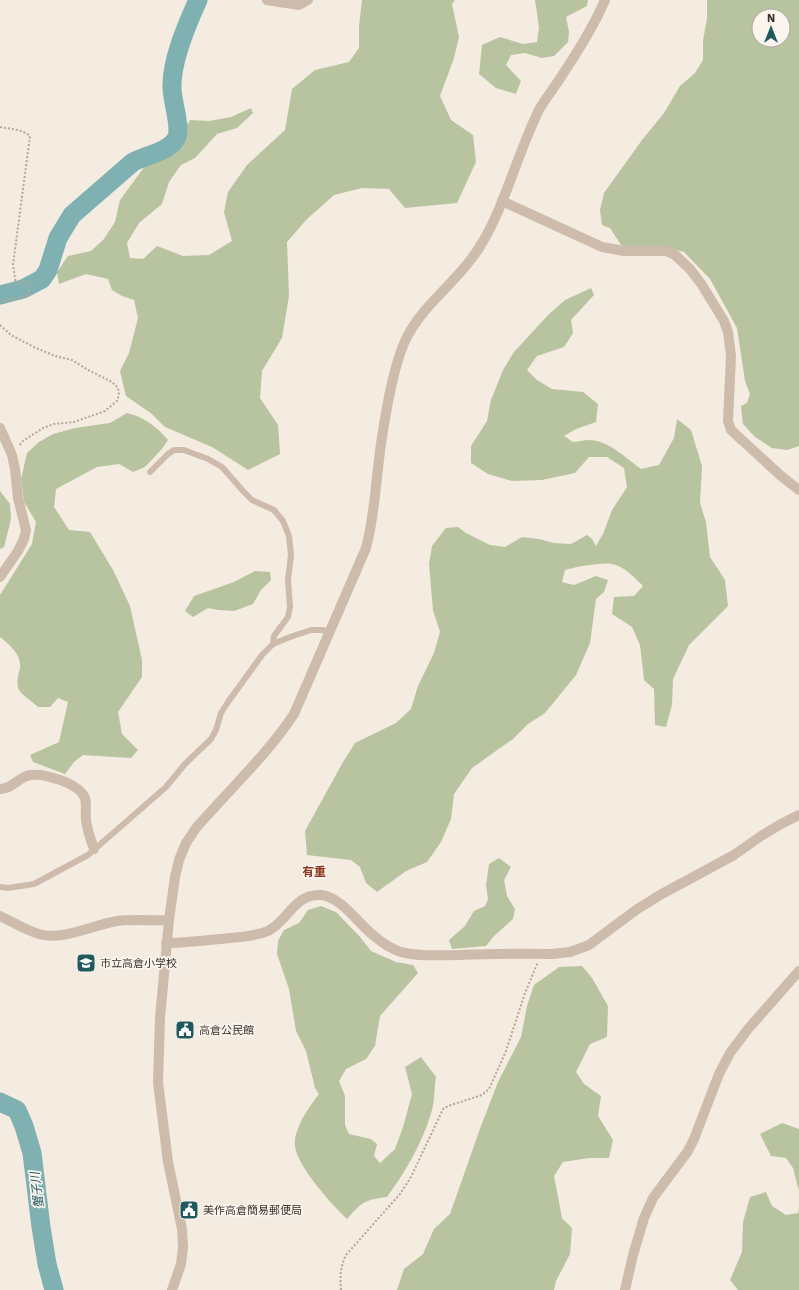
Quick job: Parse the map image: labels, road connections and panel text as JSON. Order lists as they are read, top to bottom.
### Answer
{
  "districts": ["有重"],
  "water": ["蟹子川"],
  "places": {
    "school or university": ["市立高倉小学校"],
    "public building": ["高倉公民館", "美作高倉簡易郵便局"]
  },
  "north": "top"
}
